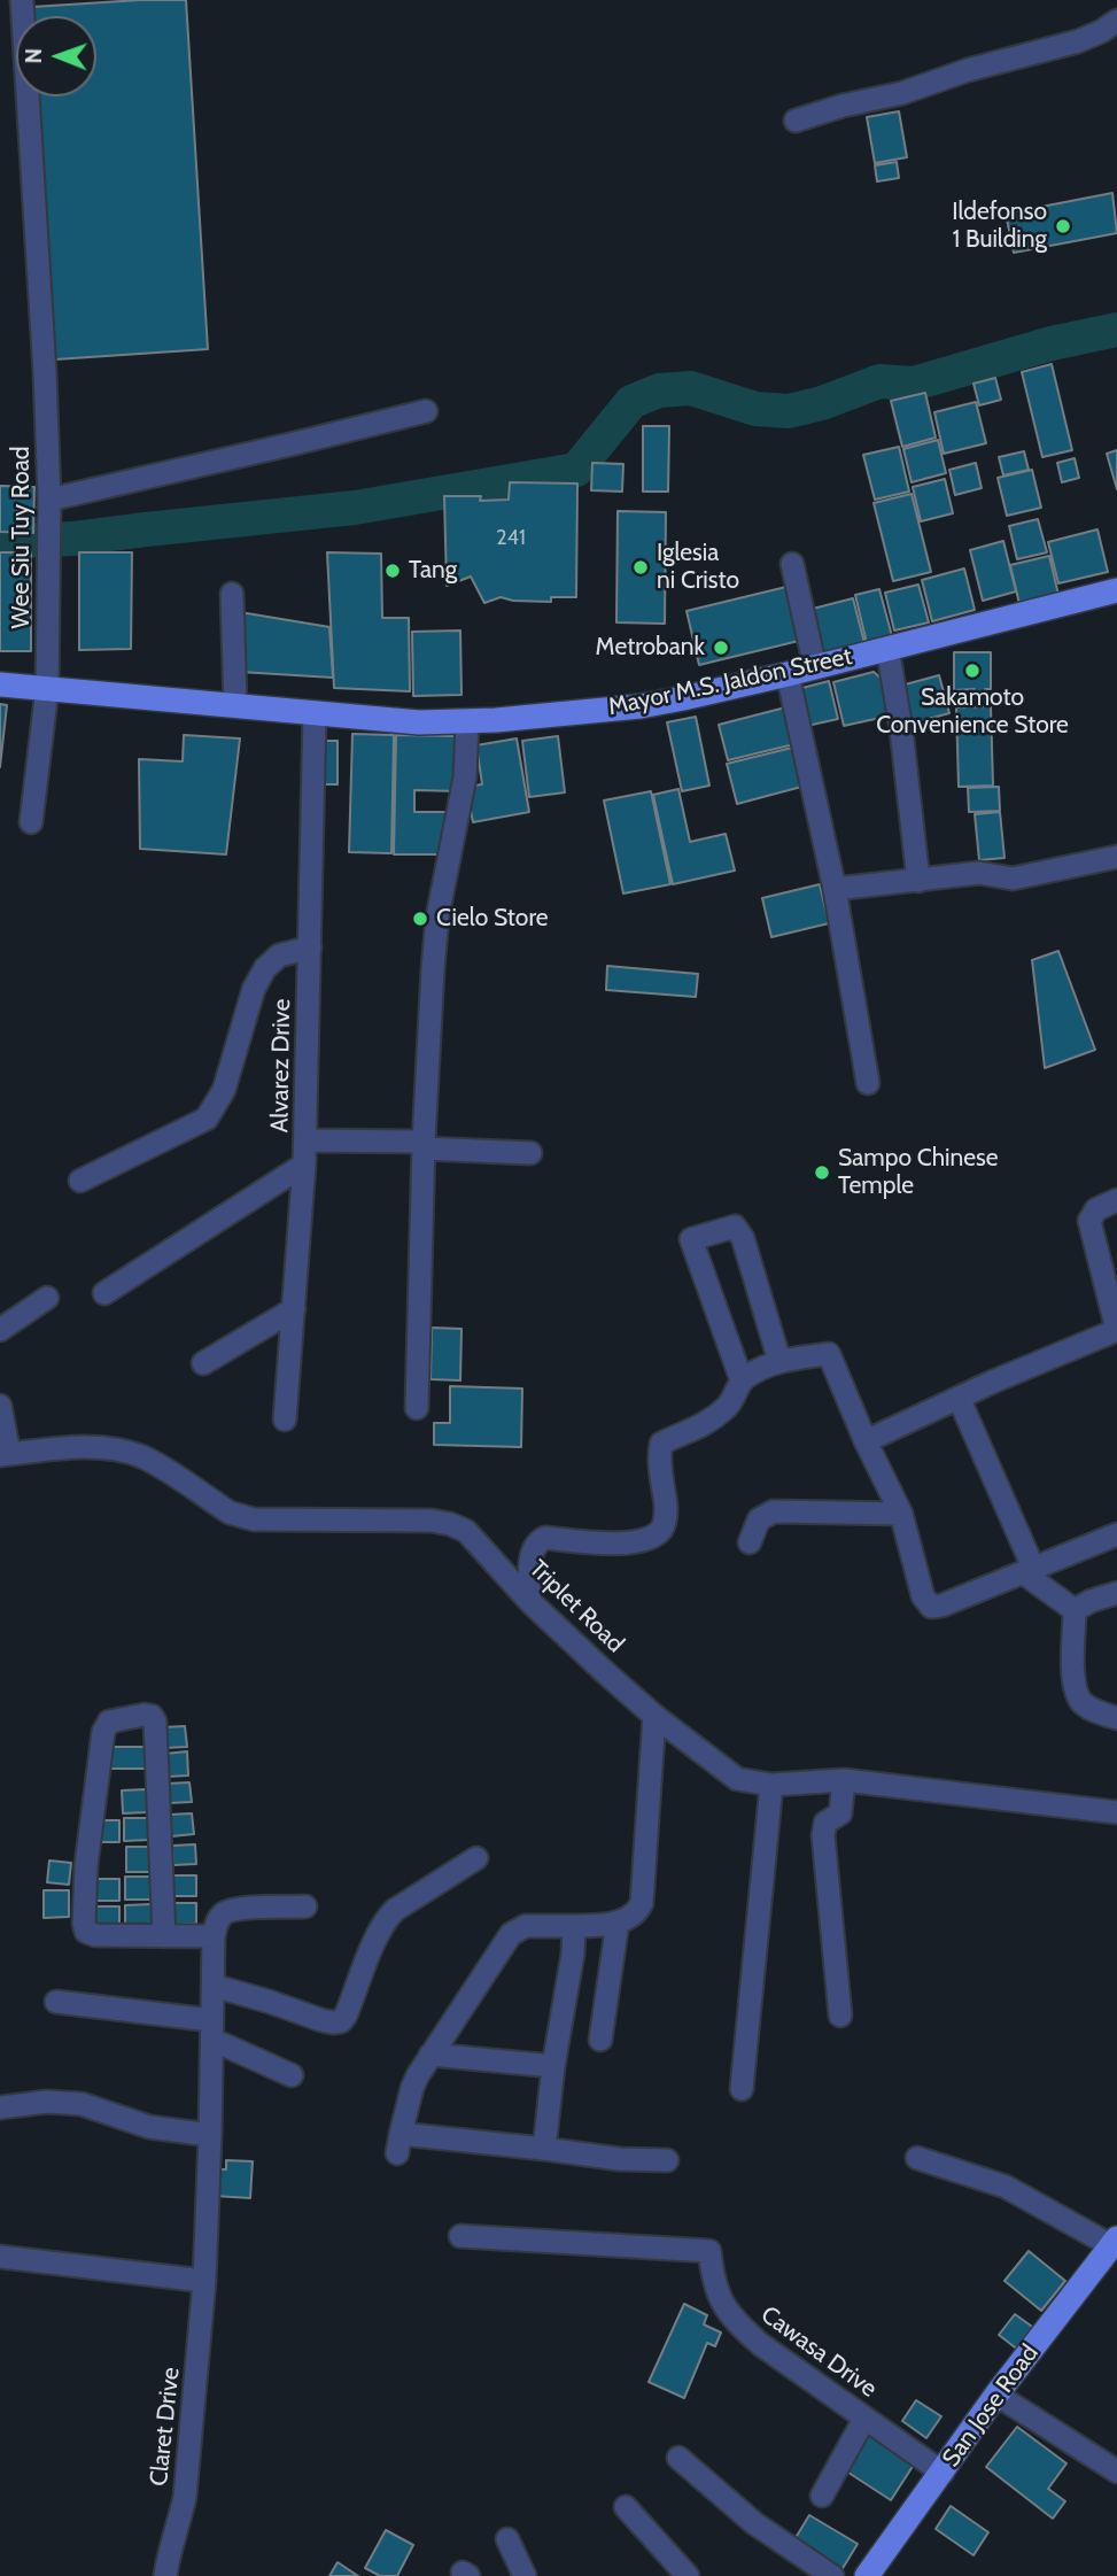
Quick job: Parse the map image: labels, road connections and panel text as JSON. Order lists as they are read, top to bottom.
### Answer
{
  "streets": {
    "main road": ["Mayor M.S. Jaldon Street", "San Jose Road"],
    "street": [
      "Wee Siu Tuy Road",
      "Alvarez Drive",
      "Triplet Road",
      "Cawasa Drive",
      "Claret Drive"
    ]
  },
  "crossings": [
    ["Wee Siu Tuy Road", "Mayor M.S. Jaldon Street"],
    ["Mayor M.S. Jaldon Street", "Alvarez Drive"],
    ["Cawasa Drive", "San Jose Road"]
  ],
  "places": [
    "Ildefonso 1 Building",
    "Iglesia ni Cristo",
    "Tang",
    "Metrobank",
    "Sakamoto Convenience Store",
    "Cielo Store",
    "Sampo Chinese Temple"
  ],
  "house_numbers": ["241"],
  "north": "left"
}
